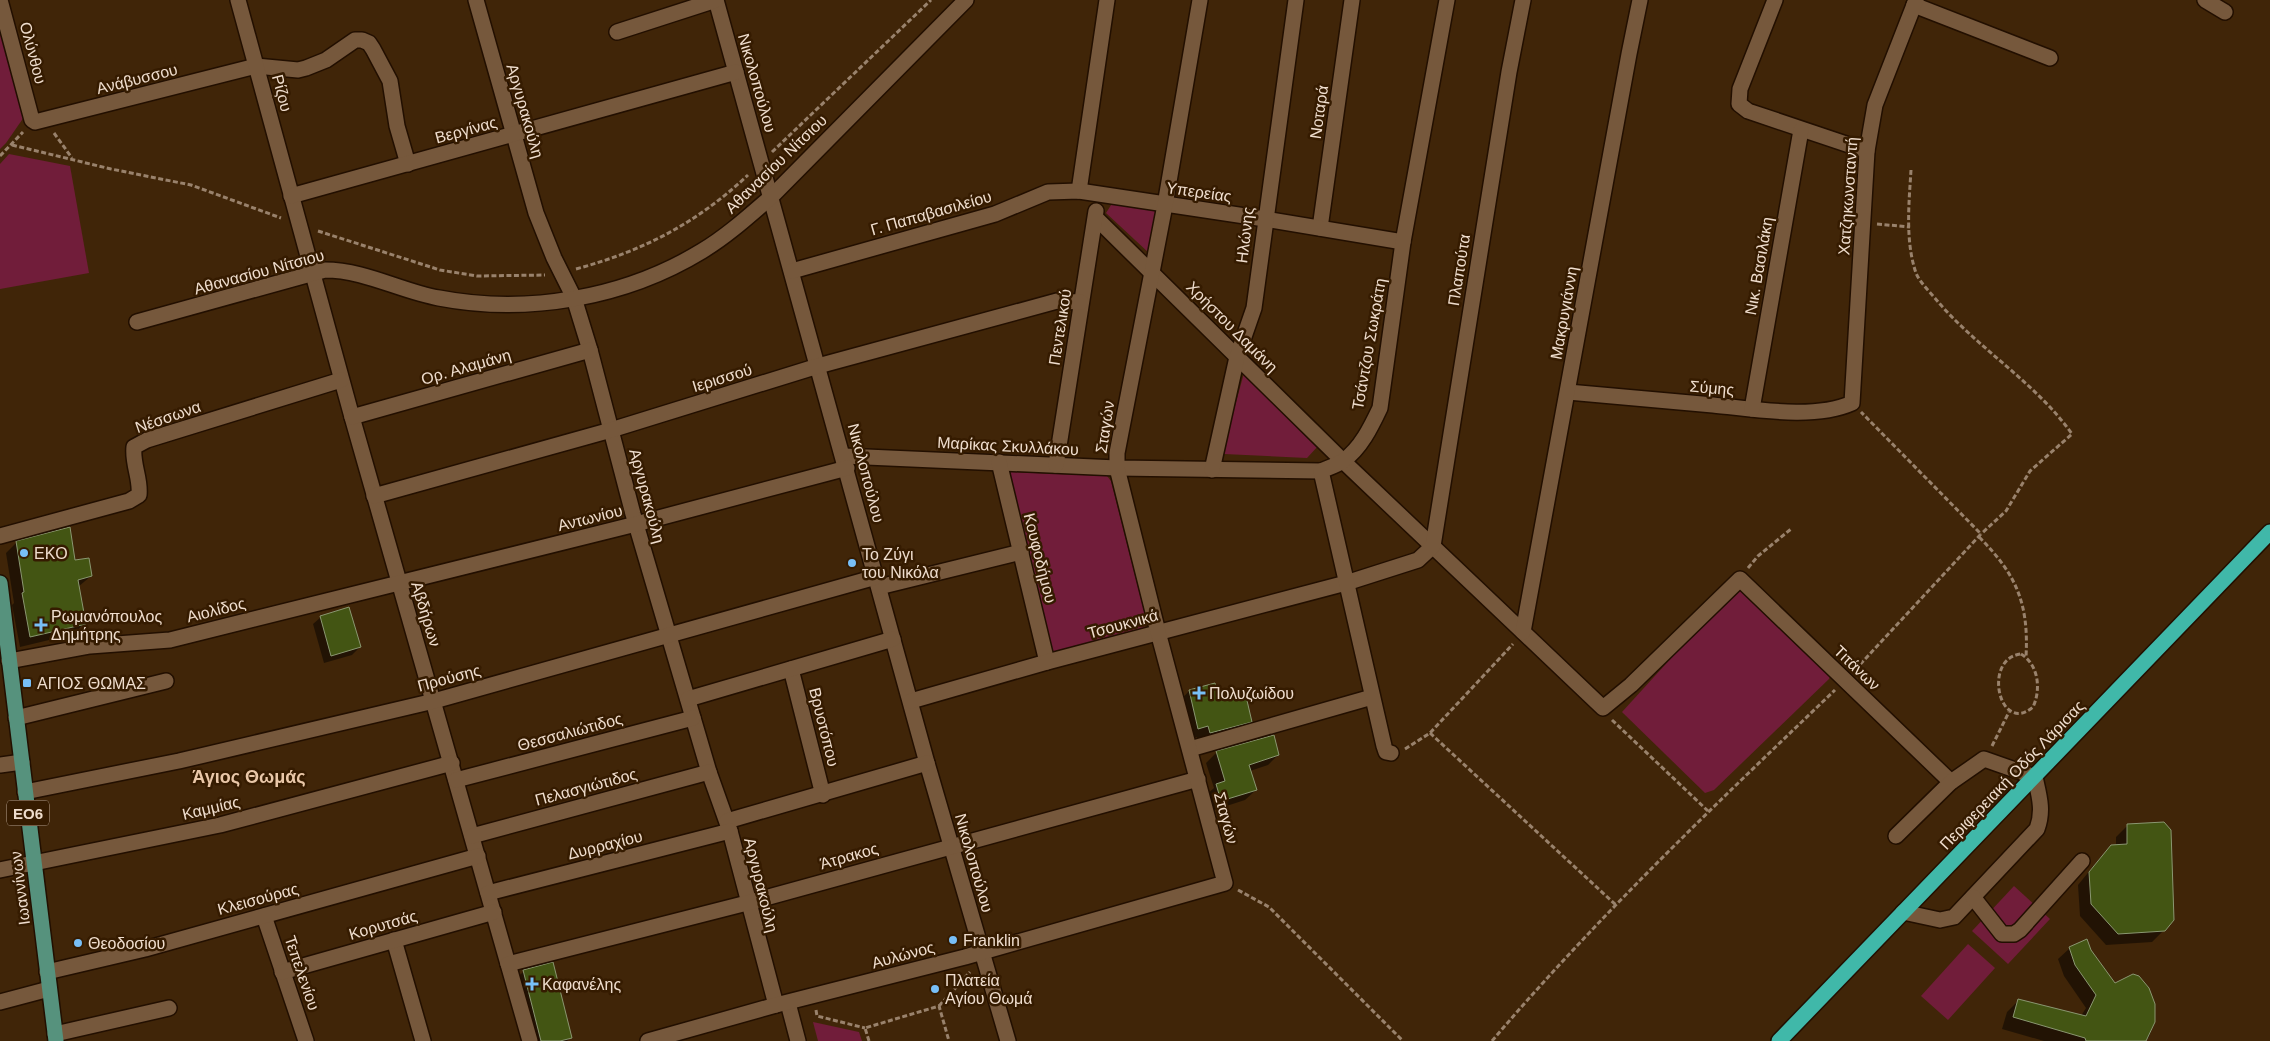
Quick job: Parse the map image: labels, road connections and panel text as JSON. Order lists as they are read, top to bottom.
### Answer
{
  "streets": {
    "highway": ["Περιφερειακή Οδός Λάρισας"],
    "main road": ["ΕΟ6", "Ιωαννίνων"],
    "street": [
      "Ολύνθου",
      "Ανάβυσσου",
      "Νικολοπούλου",
      "Ρίζου",
      "Αργυρακούλη",
      "Νοταρά",
      "Βεργίνας",
      "Αθανασίου Νίτσιου",
      "Υπερείας",
      "Χατζηκωνσταντή",
      "Γ. Παπαβασιλείου",
      "Ηλώνης",
      "Νικ. Βασιλάκη",
      "Πλαπούτα",
      "Μακρυγιάννη",
      "Πεντελικού",
      "Χρήστου Δαμάνη",
      "Τσάντζου Σωκράτη",
      "Ορ. Αλαμάνη",
      "Ιερισσού",
      "Σύμης",
      "Νέσσωνα",
      "Σταγών",
      "Μαρίκας Σκυλλάκου",
      "Αντωνίου",
      "Κουφοδήμου",
      "Αιολίδος",
      "Αβδήρων",
      "Τσουκνικά",
      "Τιτάνων",
      "Προύσης",
      "Βρυοτόπου",
      "Θεσσαλιώτιδος",
      "Πελασγιώτιδος",
      "Καμμίας",
      "Δυρραχίου",
      "Άτρακος",
      "Κλεισούρας",
      "Κορυτσάς",
      "Αυλώνος",
      "Τεπελενίου"
    ]
  },
  "crossings": [
    ["Ολύνθου", "Ανάβυσσου"],
    ["Ανάβυσσου", "Ρίζου"],
    ["Νικολοπούλου", "Βεργίνας"],
    ["Νικολοπούλου", "Αθανασίου Νίτσιου"],
    ["Νικολοπούλου", "Γ. Παπαβασιλείου"],
    ["Νικολοπούλου", "Ιερισσού"],
    ["Νικολοπούλου", "Μαρίκας Σκυλλάκου"],
    ["Νικολοπούλου", "Αντωνίου"],
    ["Νικολοπούλου", "Τσουκνικά"],
    ["Νικολοπούλου", "Προύσης"],
    ["Νικολοπούλου", "Δυρραχίου"],
    ["Νικολοπούλου", "Άτρακος"],
    ["Νικολοπούλου", "Αυλώνος"],
    ["Ρίζου", "Βεργίνας"],
    ["Ρίζου", "Αβδήρων"],
    ["Αργυρακούλη", "Βεργίνας"],
    ["Αργυρακούλη", "Αθανασίου Νίτσιου"],
    ["Αργυρακούλη", "Ορ. Αλαμάνη"],
    ["Αργυρακούλη", "Ιερισσού"],
    ["Αργυρακούλη", "Αντωνίου"],
    ["Αργυρακούλη", "Προύσης"],
    ["Αργυρακούλη", "Θεσσαλιώτιδος"],
    ["Αργυρακούλη", "Πελασγιώτιδος"],
    ["Αργυρακούλη", "Δυρραχίου"],
    ["Αργυρακούλη", "Άτρακος"],
    ["Αργυρακούλη", "Αυλώνος"],
    ["Νοταρά", "Υπερείας"],
    ["Βεργίνας", "Αβδήρων"],
    ["Αθανασίου Νίτσιου", "Αβδήρων"],
    ["Υπερείας", "Γ. Παπαβασιλείου"],
    ["Υπερείας", "Ηλώνης"],
    ["Υπερείας", "Πεντελικού"],
    ["Υπερείας", "Τσάντζου Σωκράτη"],
    ["Υπερείας", "Σταγών"],
    ["Χατζηκωνσταντή", "Σύμης"],
    ["Ηλώνης", "Χρήστου Δαμάνη"],
    ["Ηλώνης", "Μαρίκας Σκυλλάκου"],
    ["Νικ. Βασιλάκη", "Σύμης"],
    ["Πλαπούτα", "Χρήστου Δαμάνη"],
    ["Πλαπούτα", "Τσουκνικά"],
    ["Μακρυγιάννη", "Χρήστου Δαμάνη"],
    ["Μακρυγιάννη", "Σύμης"],
    ["Πεντελικού", "Χρήστου Δαμάνη"],
    ["Πεντελικού", "Ιερισσού"],
    ["Πεντελικού", "Μαρίκας Σκυλλάκου"],
    ["Χρήστου Δαμάνη", "Τσάντζου Σωκράτη"],
    ["Χρήστου Δαμάνη", "Σταγών"],
    ["Χρήστου Δαμάνη", "Τσουκνικά"],
    ["Τσάντζου Σωκράτη", "Μαρίκας Σκυλλάκου"],
    ["Ορ. Αλαμάνη", "Αβδήρων"],
    ["Ιερισσού", "Αβδήρων"],
    ["Νέσσωνα", "Αβδήρων"],
    ["Σταγών", "Μαρίκας Σκυλλάκου"],
    ["Σταγών", "Τσουκνικά"],
    ["Σταγών", "Άτρακος"],
    ["Σταγών", "Αυλώνος"],
    ["Μαρίκας Σκυλλάκου", "Αντωνίου"],
    ["Μαρίκας Σκυλλάκου", "Κουφοδήμου"],
    ["Αντωνίου", "Αιολίδος"],
    ["Αντωνίου", "Αβδήρων"],
    ["Κουφοδήμου", "Τσουκνικά"],
    ["Κουφοδήμου", "Προύσης"],
    ["Αιολίδος", "Αβδήρων"],
    ["Αιολίδος", "Ιωαννίνων"],
    ["Αβδήρων", "Προύσης"],
    ["Αβδήρων", "Θεσσαλιώτιδος"],
    ["Αβδήρων", "Πελασγιώτιδος"],
    ["Αβδήρων", "Καμμίας"],
    ["Αβδήρων", "Δυρραχίου"],
    ["Αβδήρων", "Άτρακος"],
    ["Αβδήρων", "Κλεισούρας"],
    ["Αβδήρων", "Κορυτσάς"],
    ["Προύσης", "Ιωαννίνων"],
    ["Βρυοτόπου", "Δυρραχίου"],
    ["Καμμίας", "Ιωαννίνων"],
    ["Ιωαννίνων", "Κλεισούρας"],
    ["Κλεισούρας", "Τεπελενίου"],
    ["Κορυτσάς", "Τεπελενίου"]
  ],
  "districts": ["Άγιος Θωμάς"],
  "places": {
    "other": [
      "EKO",
      "Το Ζύγι του Νικόλα",
      "Franklin",
      "Θεοδοσίου",
      "Πλατεία Αγίου Θωμά"
    ],
    "health": ["Ρωμανόπουλος Δημήτρης", "Πολυζωίδου", "Καφανέλης"],
    "transit": ["ΑΓΙΟΣ ΘΩΜΑΣ"]
  }
}
